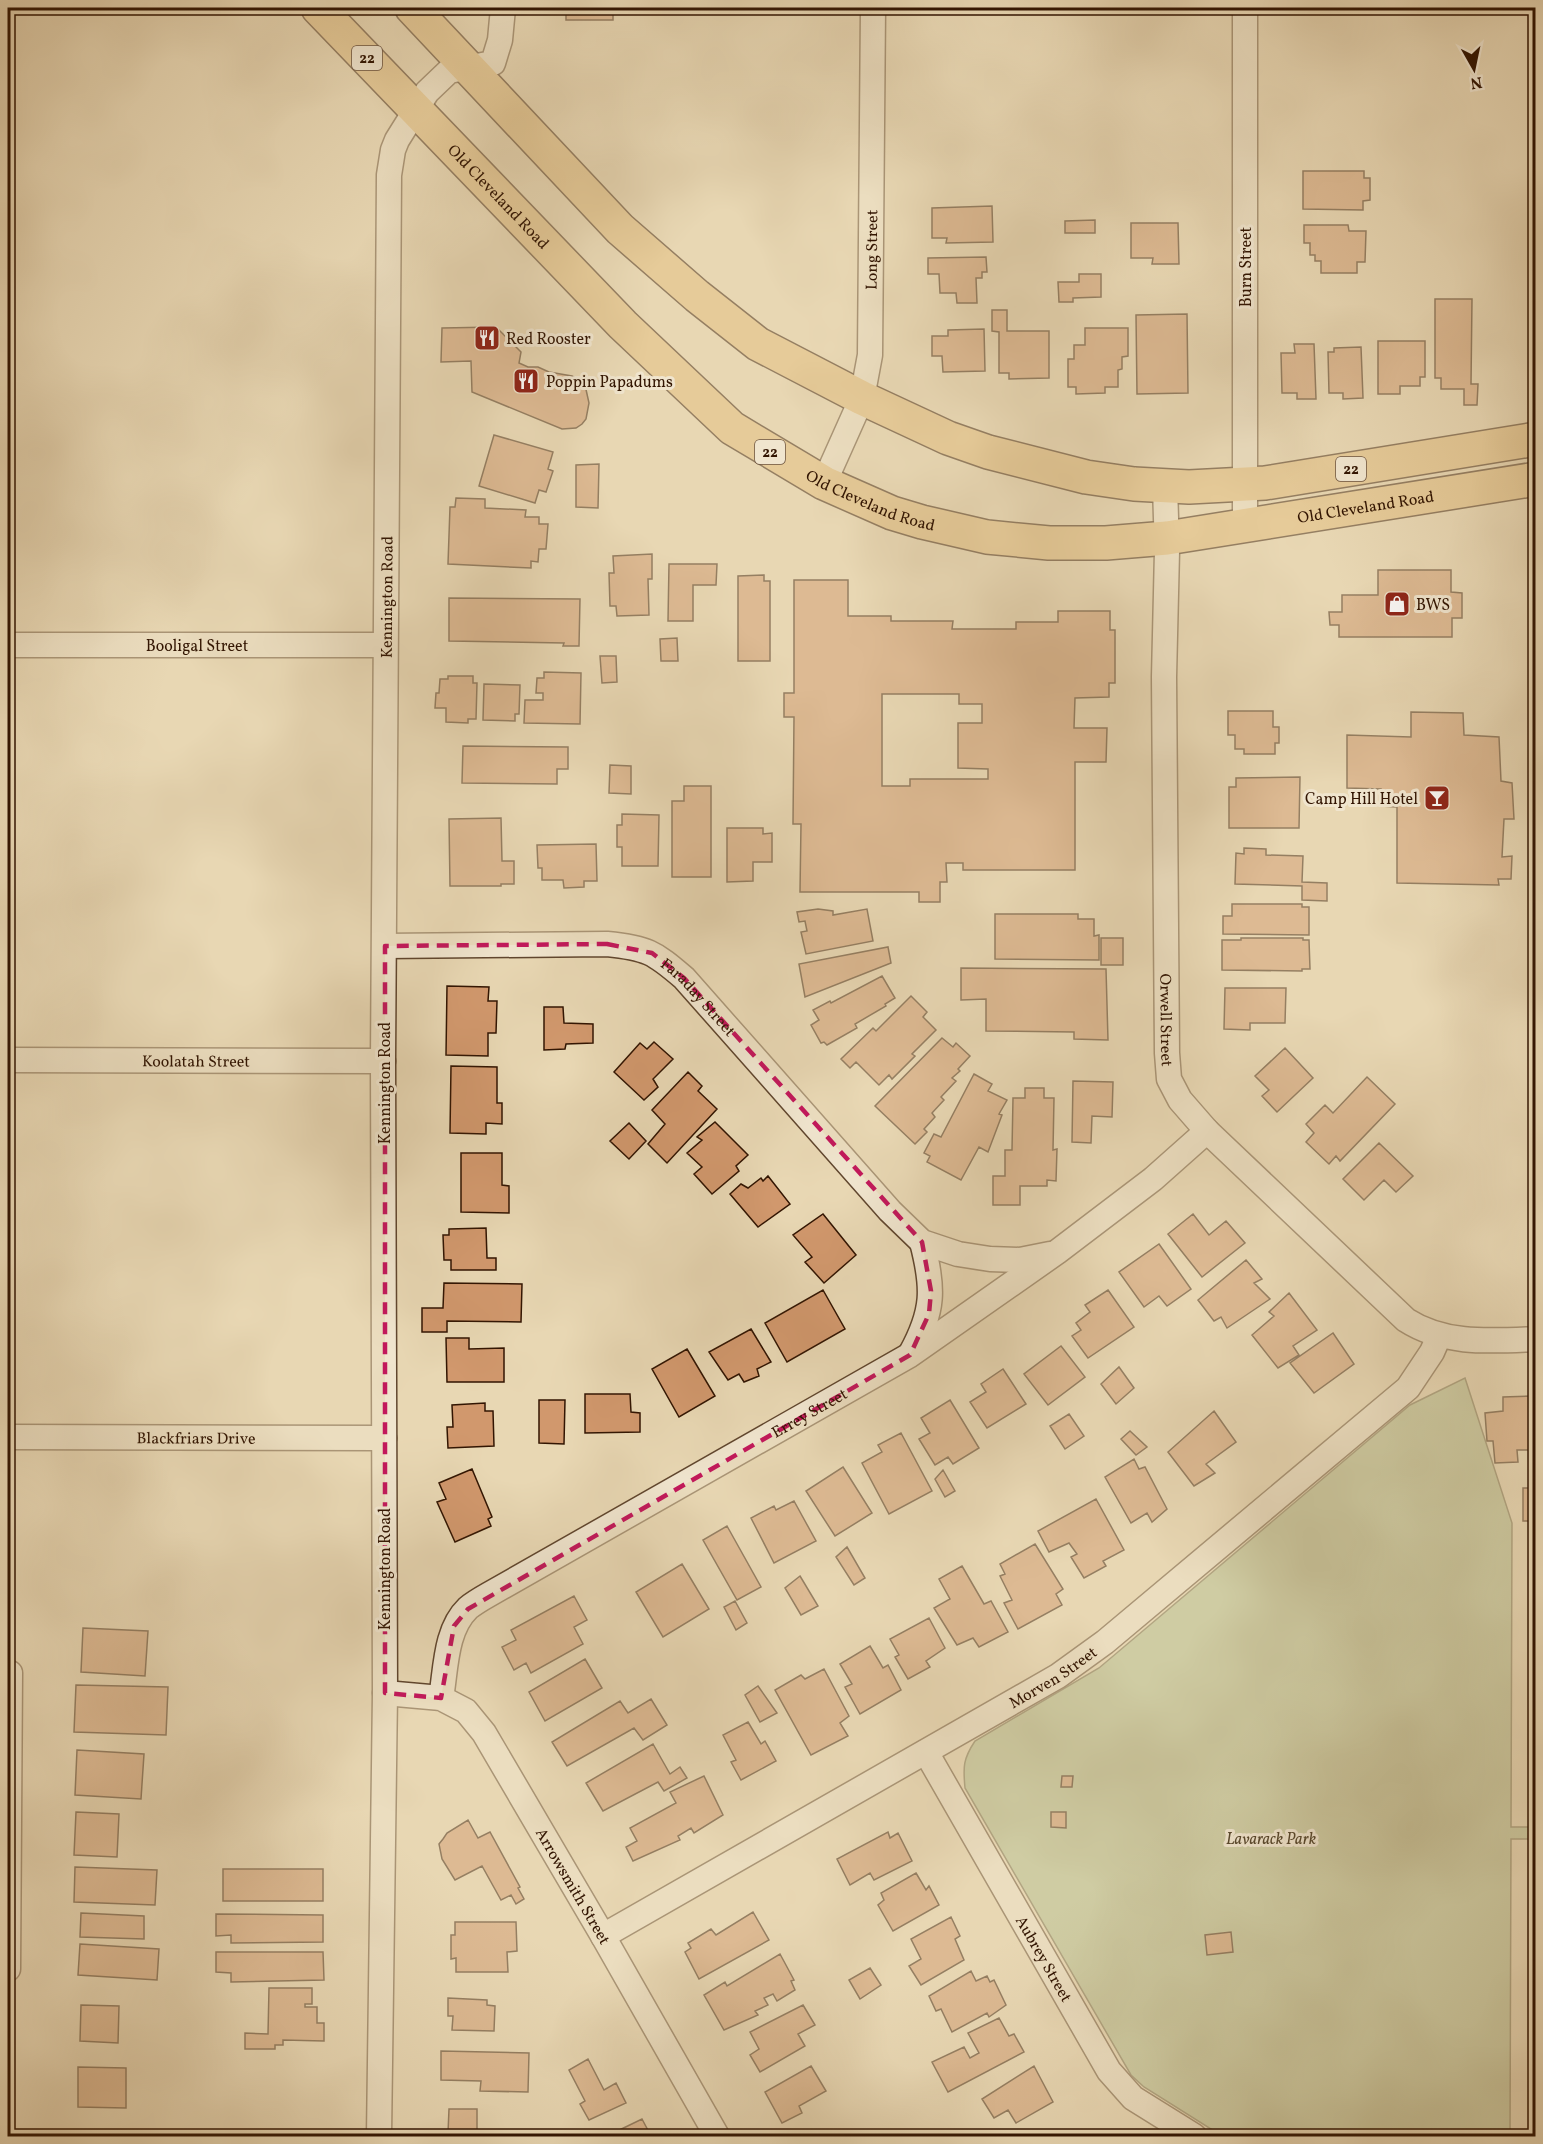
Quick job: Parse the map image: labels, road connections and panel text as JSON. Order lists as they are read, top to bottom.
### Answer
{
  "streets": {
    "highway": ["22", "Old Cleveland Road"],
    "street": [
      "Long Street",
      "Burn Street",
      "Kennington Road",
      "Booligal Street",
      "Faraday Street",
      "Orwell Street",
      "Koolatah Street",
      "Errey Street",
      "Blackfriars Drive",
      "Morven Street",
      "Arrowsmith Street",
      "Aubrey Street"
    ]
  },
  "crossings": [
    ["22", "Long Street"],
    ["22", "Burn Street"],
    ["22", "Kennington Road"],
    ["22", "Orwell Street"],
    ["Old Cleveland Road", "Long Street"],
    ["Old Cleveland Road", "Burn Street"],
    ["Old Cleveland Road", "Kennington Road"],
    ["Old Cleveland Road", "Orwell Street"],
    ["Kennington Road", "Booligal Street"],
    ["Kennington Road", "Faraday Street"],
    ["Kennington Road", "Koolatah Street"],
    ["Kennington Road", "Blackfriars Drive"],
    ["Kennington Road", "Arrowsmith Street"],
    ["Faraday Street", "Errey Street"],
    ["Orwell Street", "Errey Street"],
    ["Orwell Street", "Morven Street"],
    ["Errey Street", "Arrowsmith Street"],
    ["Morven Street", "Arrowsmith Street"],
    ["Morven Street", "Aubrey Street"]
  ],
  "parks": ["Lavarack Park"],
  "places": {
    "restaurant": ["Red Rooster", "Poppin Papadums"],
    "shop": ["BWS"],
    "bar": ["Camp Hill Hotel"]
  },
  "north": "bottom"
}
